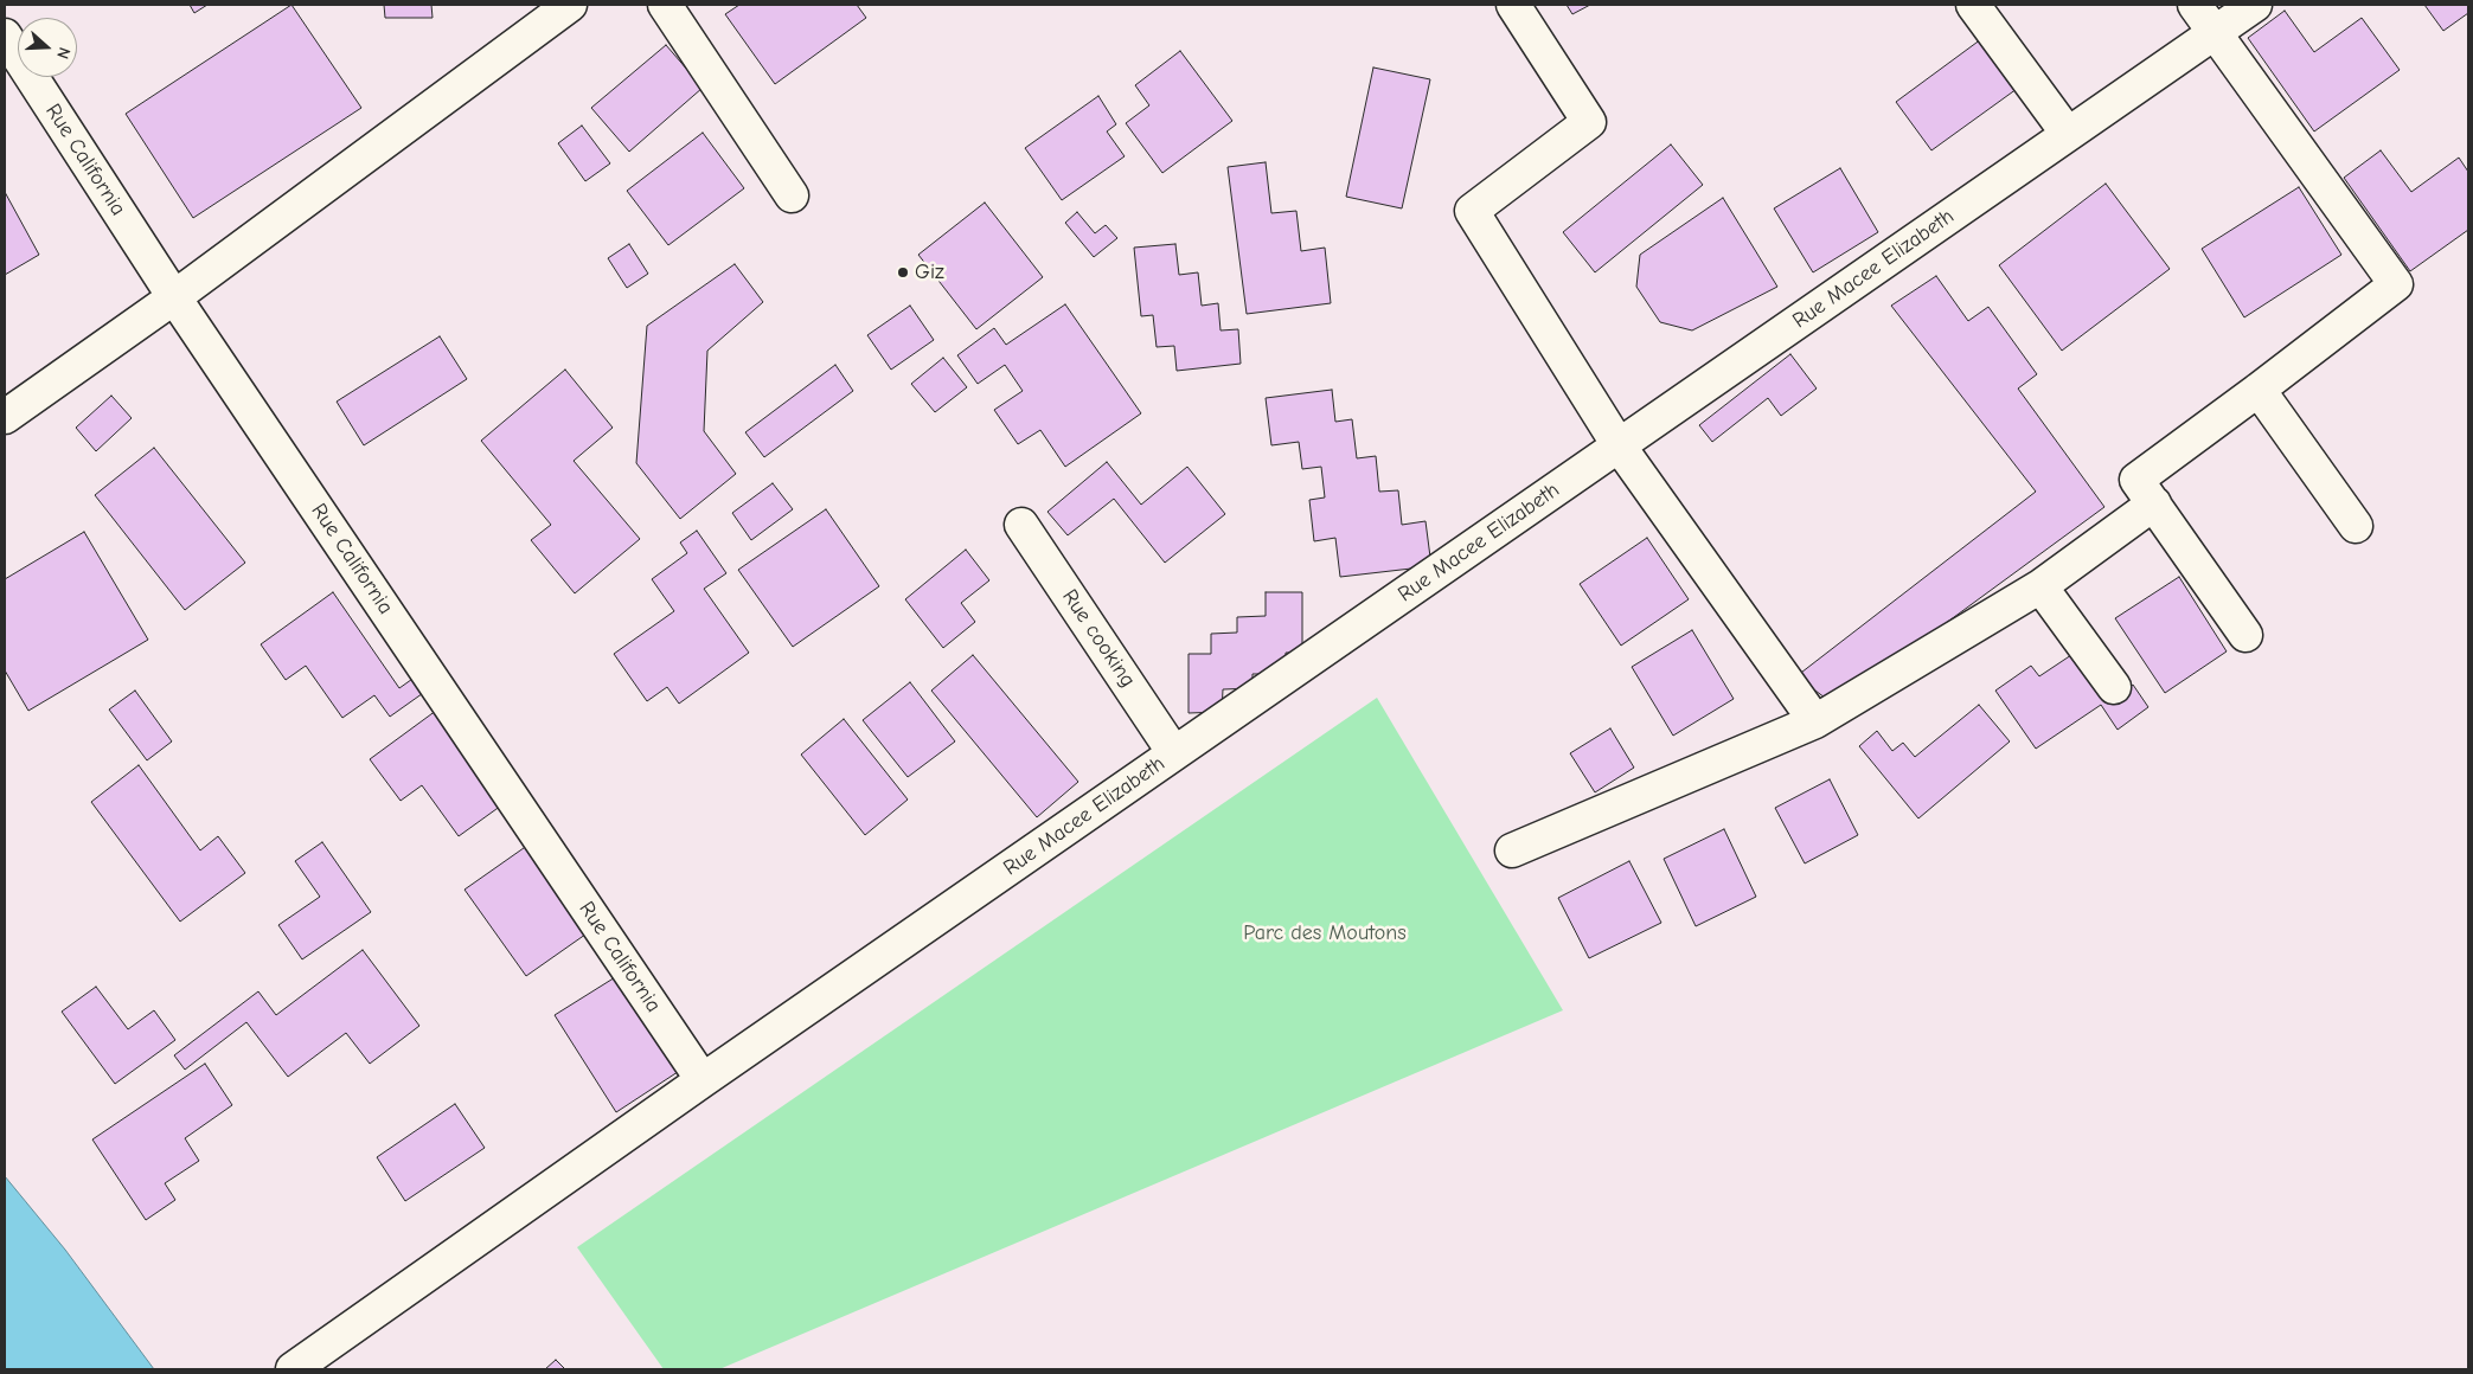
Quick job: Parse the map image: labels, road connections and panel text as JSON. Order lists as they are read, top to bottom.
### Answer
{
  "streets": {
    "street": ["Rue California", "Rue Macee Elizabeth", "Rue cooking"]
  },
  "crossings": [
    ["Rue California", "Rue Macee Elizabeth"],
    ["Rue Macee Elizabeth", "Rue cooking"]
  ],
  "parks": ["Parc des Moutons"],
  "places": ["Giz"],
  "north": "right"
}
